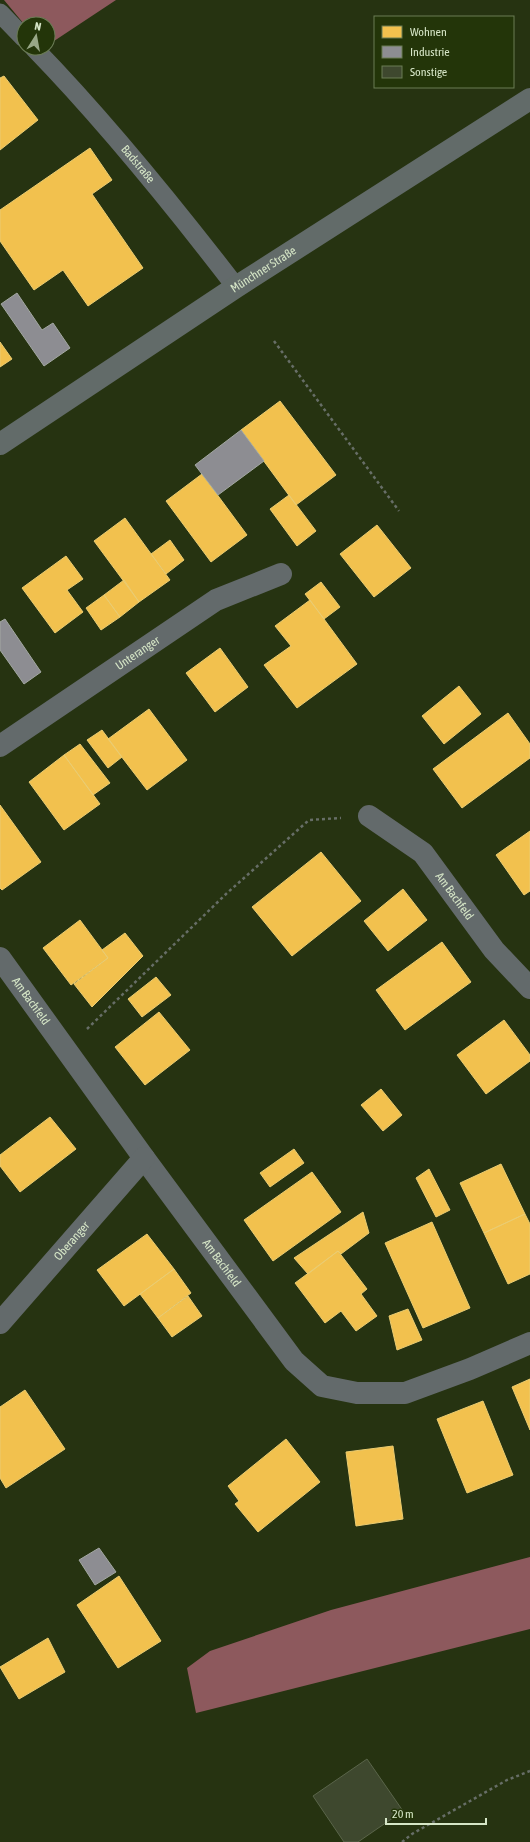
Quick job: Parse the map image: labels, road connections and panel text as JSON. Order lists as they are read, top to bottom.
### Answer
{
  "streets": {
    "main road": ["Münchner Straße"],
    "street": ["Unteranger", "Am Bachfeld", "Oberanger"],
    "lane": ["Badstraße"]
  },
  "crossings": [
    ["Badstraße", "Münchner Straße"],
    ["Am Bachfeld", "Oberanger"]
  ],
  "legend": ["Wohnen", "Industrie", "Sonstige"],
  "scale_bar": "20 m",
  "north": "top"
}
